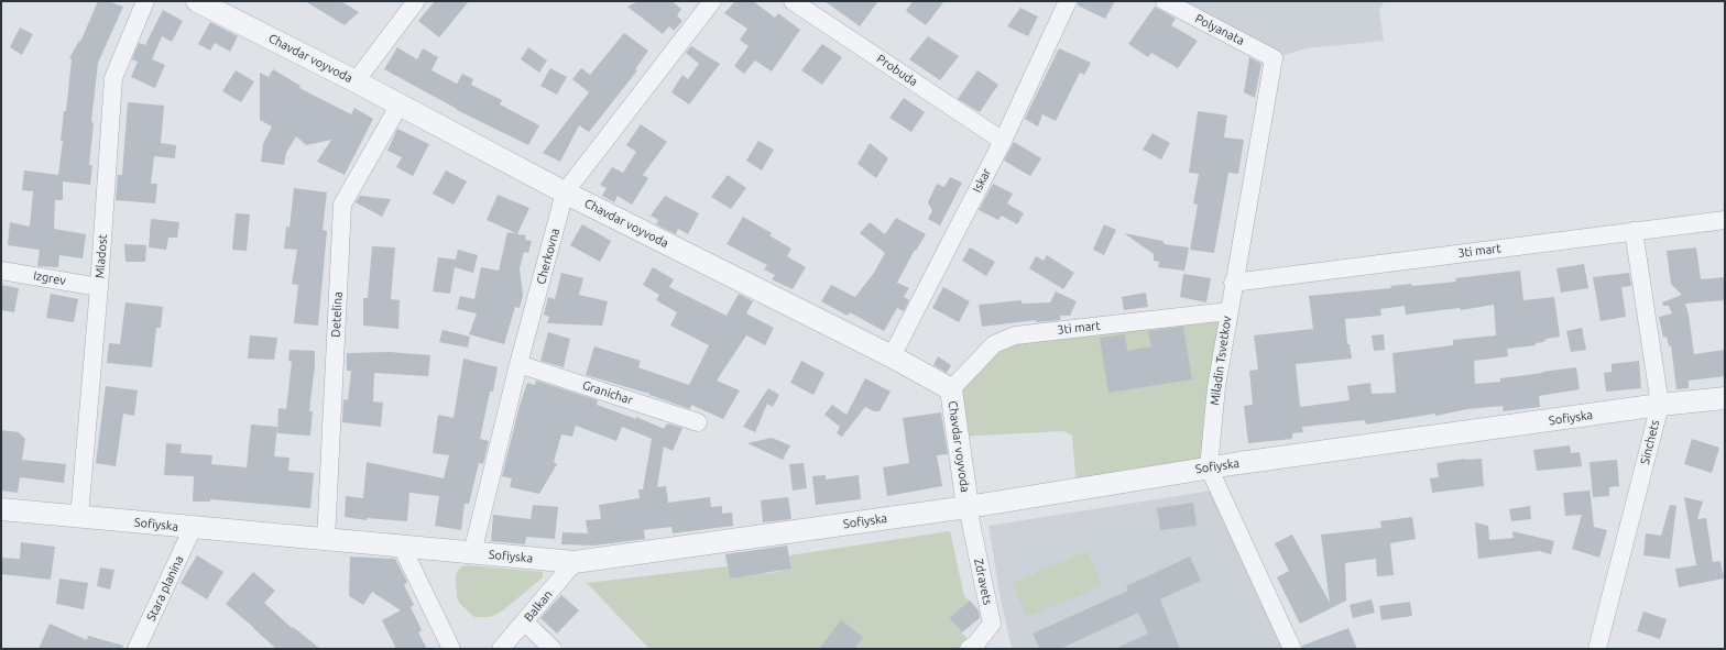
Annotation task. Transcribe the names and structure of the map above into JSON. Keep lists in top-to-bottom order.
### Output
{
  "streets": {
    "street": [
      "Polyanata",
      "Chavdar voyvoda",
      "Probuda",
      "Iskar",
      "3ti mart",
      "Mladost",
      "Cherkovna",
      "Izgrev",
      "Detelina",
      "Miladin Tsvetkov",
      "Granichar",
      "Sofiyska",
      "Sinchets",
      "Zdravets",
      "Stara planina",
      "Balkan"
    ]
  },
  "crossings": [
    ["Polyanata", "Miladin Tsvetkov"],
    ["Chavdar voyvoda", "Iskar"],
    ["Chavdar voyvoda", "3ti mart"],
    ["Chavdar voyvoda", "Cherkovna"],
    ["Chavdar voyvoda", "Detelina"],
    ["Chavdar voyvoda", "Sofiyska"],
    ["Chavdar voyvoda", "Zdravets"],
    ["Probuda", "Iskar"],
    ["3ti mart", "Miladin Tsvetkov"],
    ["3ti mart", "Sinchets"],
    ["Mladost", "Izgrev"],
    ["Mladost", "Sofiyska"],
    ["Cherkovna", "Granichar"],
    ["Cherkovna", "Sofiyska"],
    ["Detelina", "Sofiyska"],
    ["Miladin Tsvetkov", "Sofiyska"],
    ["Sofiyska", "Sinchets"],
    ["Sofiyska", "Zdravets"],
    ["Sofiyska", "Stara planina"],
    ["Sofiyska", "Balkan"]
  ]
}
